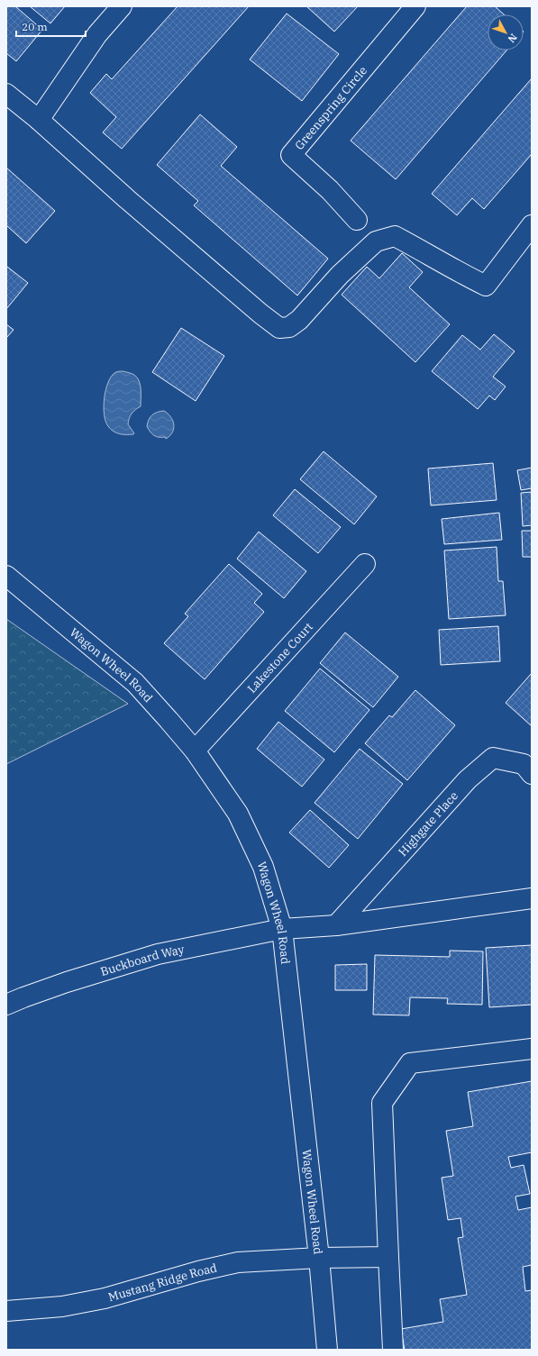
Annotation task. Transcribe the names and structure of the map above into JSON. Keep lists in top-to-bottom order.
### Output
{
  "streets": {
    "street": [
      "Greenspring Circle",
      "Lakestone Court",
      "Wagon Wheel Road",
      "Highgate Place",
      "Buckboard Way",
      "Mustang Ridge Road"
    ]
  },
  "crossings": [
    ["Lakestone Court", "Wagon Wheel Road"],
    ["Wagon Wheel Road", "Buckboard Way"],
    ["Wagon Wheel Road", "Mustang Ridge Road"]
  ],
  "scale_bar": "20 m",
  "north": "bottom right"
}
